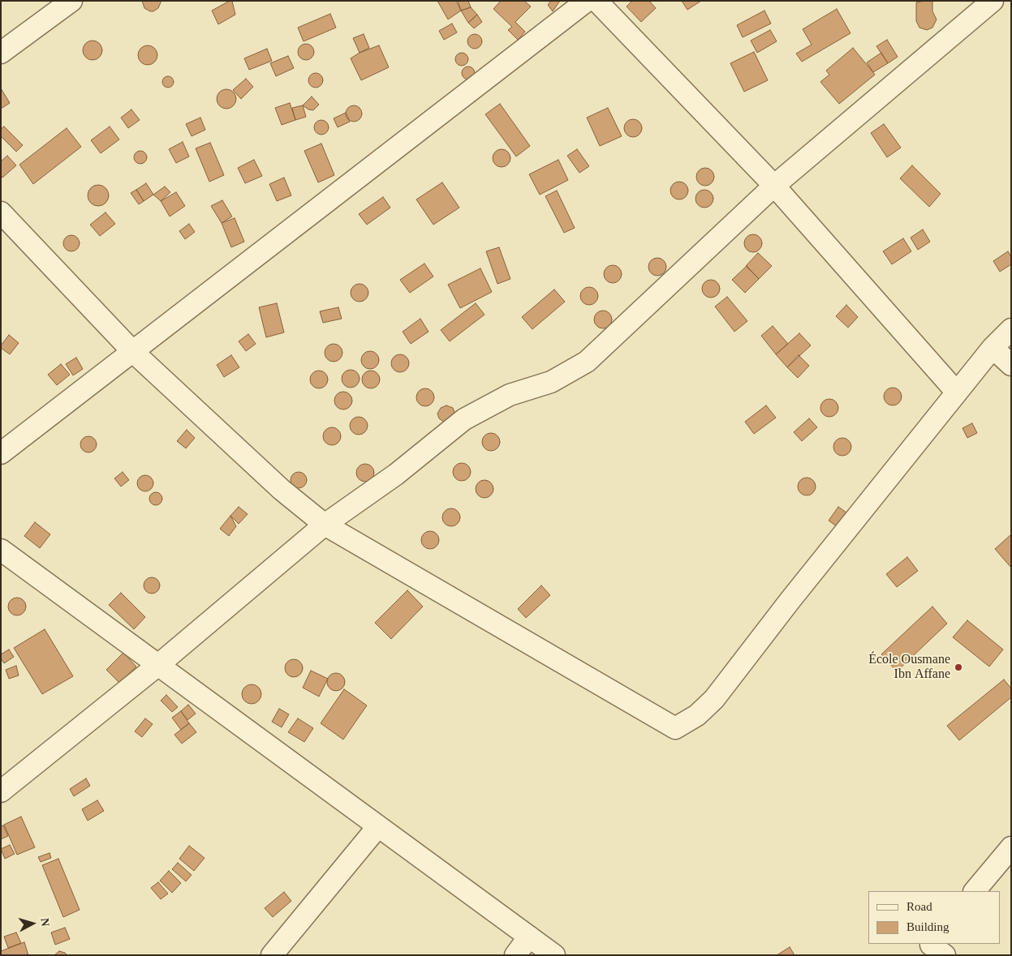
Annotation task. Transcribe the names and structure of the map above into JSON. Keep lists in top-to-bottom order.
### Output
{
  "places": ["École Ousmane Ibn Affane"],
  "legend": ["Road", "Building"],
  "north": "right"
}
